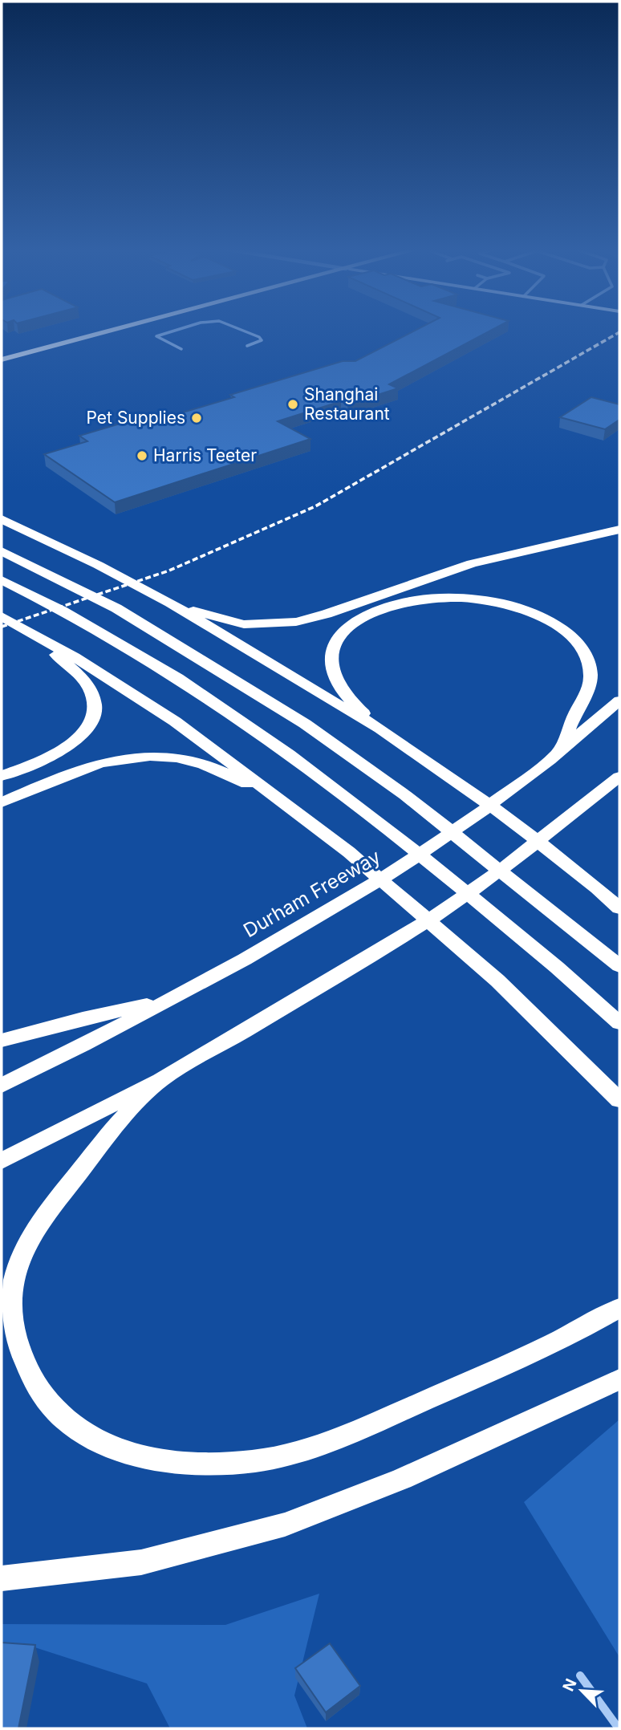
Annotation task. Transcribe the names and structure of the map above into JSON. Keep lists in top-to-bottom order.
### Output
{
  "streets": {
    "highway": ["Durham Freeway"]
  },
  "places": ["Shanghai Restaurant", "Pet Supplies", "Harris Teeter"],
  "north": "top left"
}
